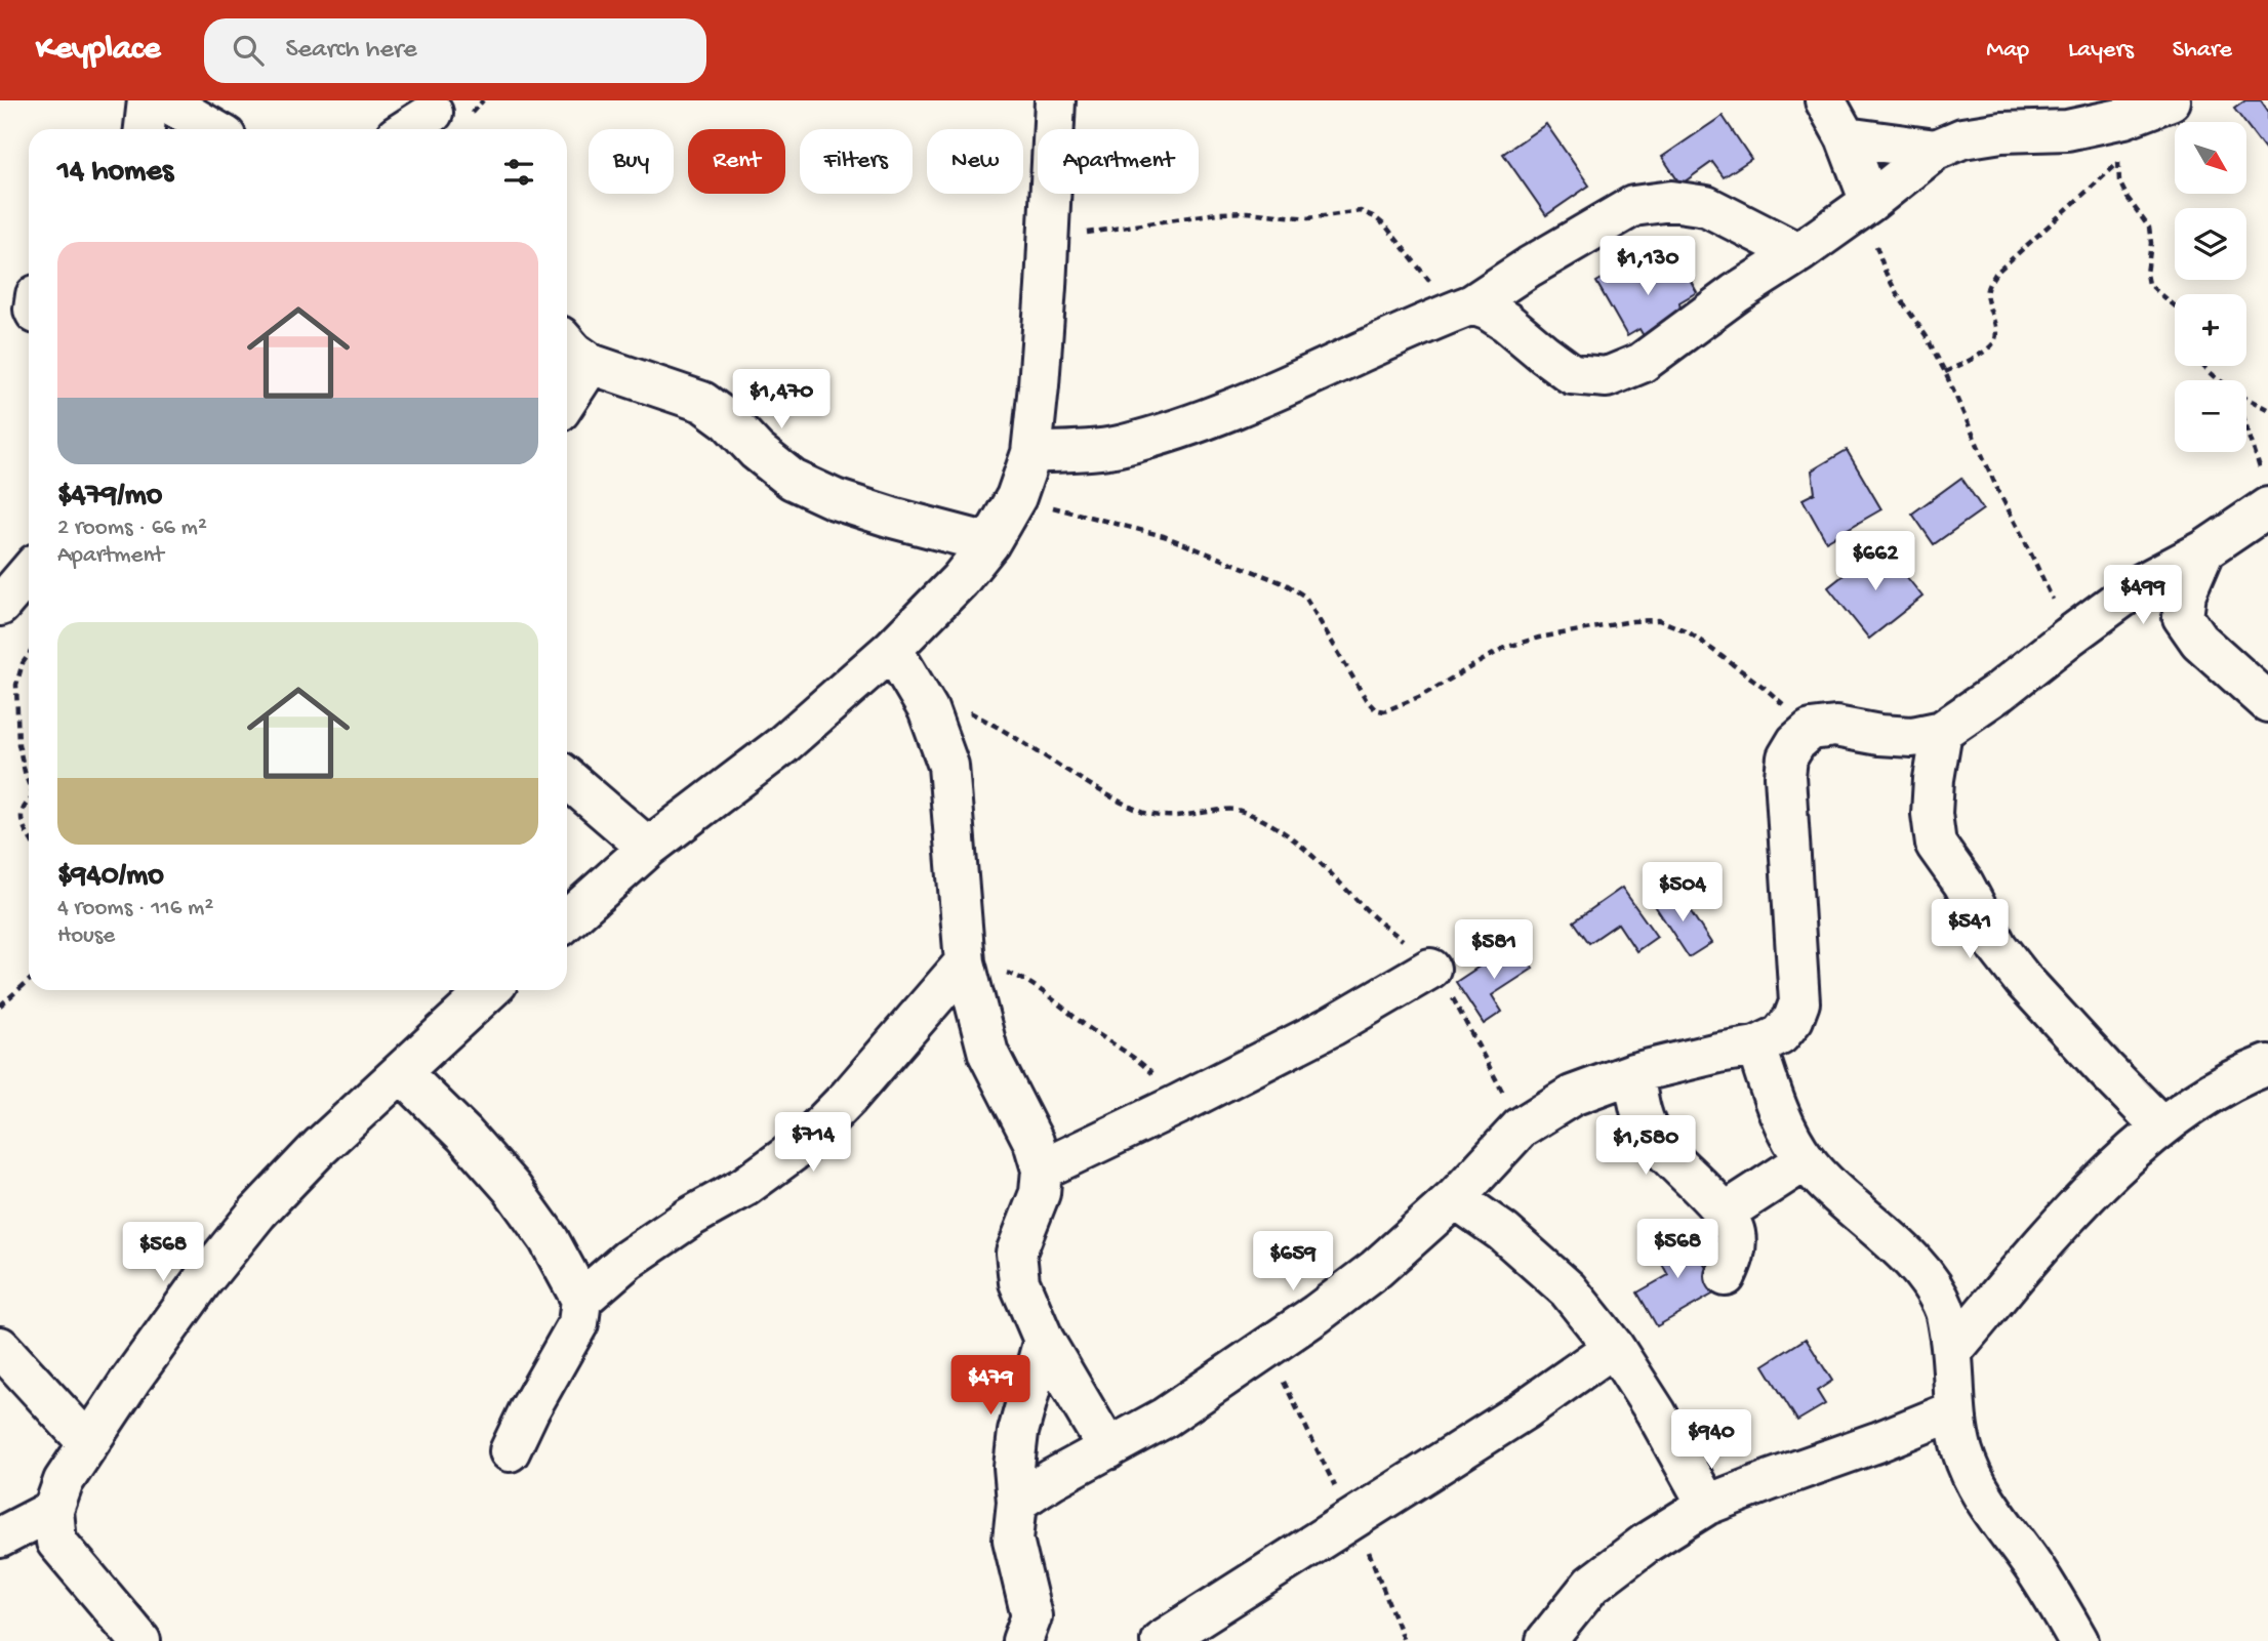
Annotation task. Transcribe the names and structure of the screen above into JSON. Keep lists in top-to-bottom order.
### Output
{
  "north": "bottom right",
  "page": {
    "header": "Keyplace",
    "search": "Search here",
    "nav": ["Map", "Layers", "Share"],
    "map_buttons": ["+", "−"],
    "chip": [
      "Buy",
      "Rent",
      "Filters",
      "New",
      "Apartment"
    ],
    "heading": "14 homes",
    "list": [
      {
        "name": "$479/mo",
        "note": "2 rooms · 66 m² · Apartment"
      },
      {
        "name": "$940/mo",
        "note": "4 rooms · 116 m² · House"
      }
    ],
    "price": [
      "$1,130",
      "$1,470",
      "$662",
      "$499",
      "$504",
      "$541",
      "$581",
      "$714",
      "$1,580",
      "$568",
      "$568",
      "$659",
      "$479",
      "$940"
    ]
  }
}
